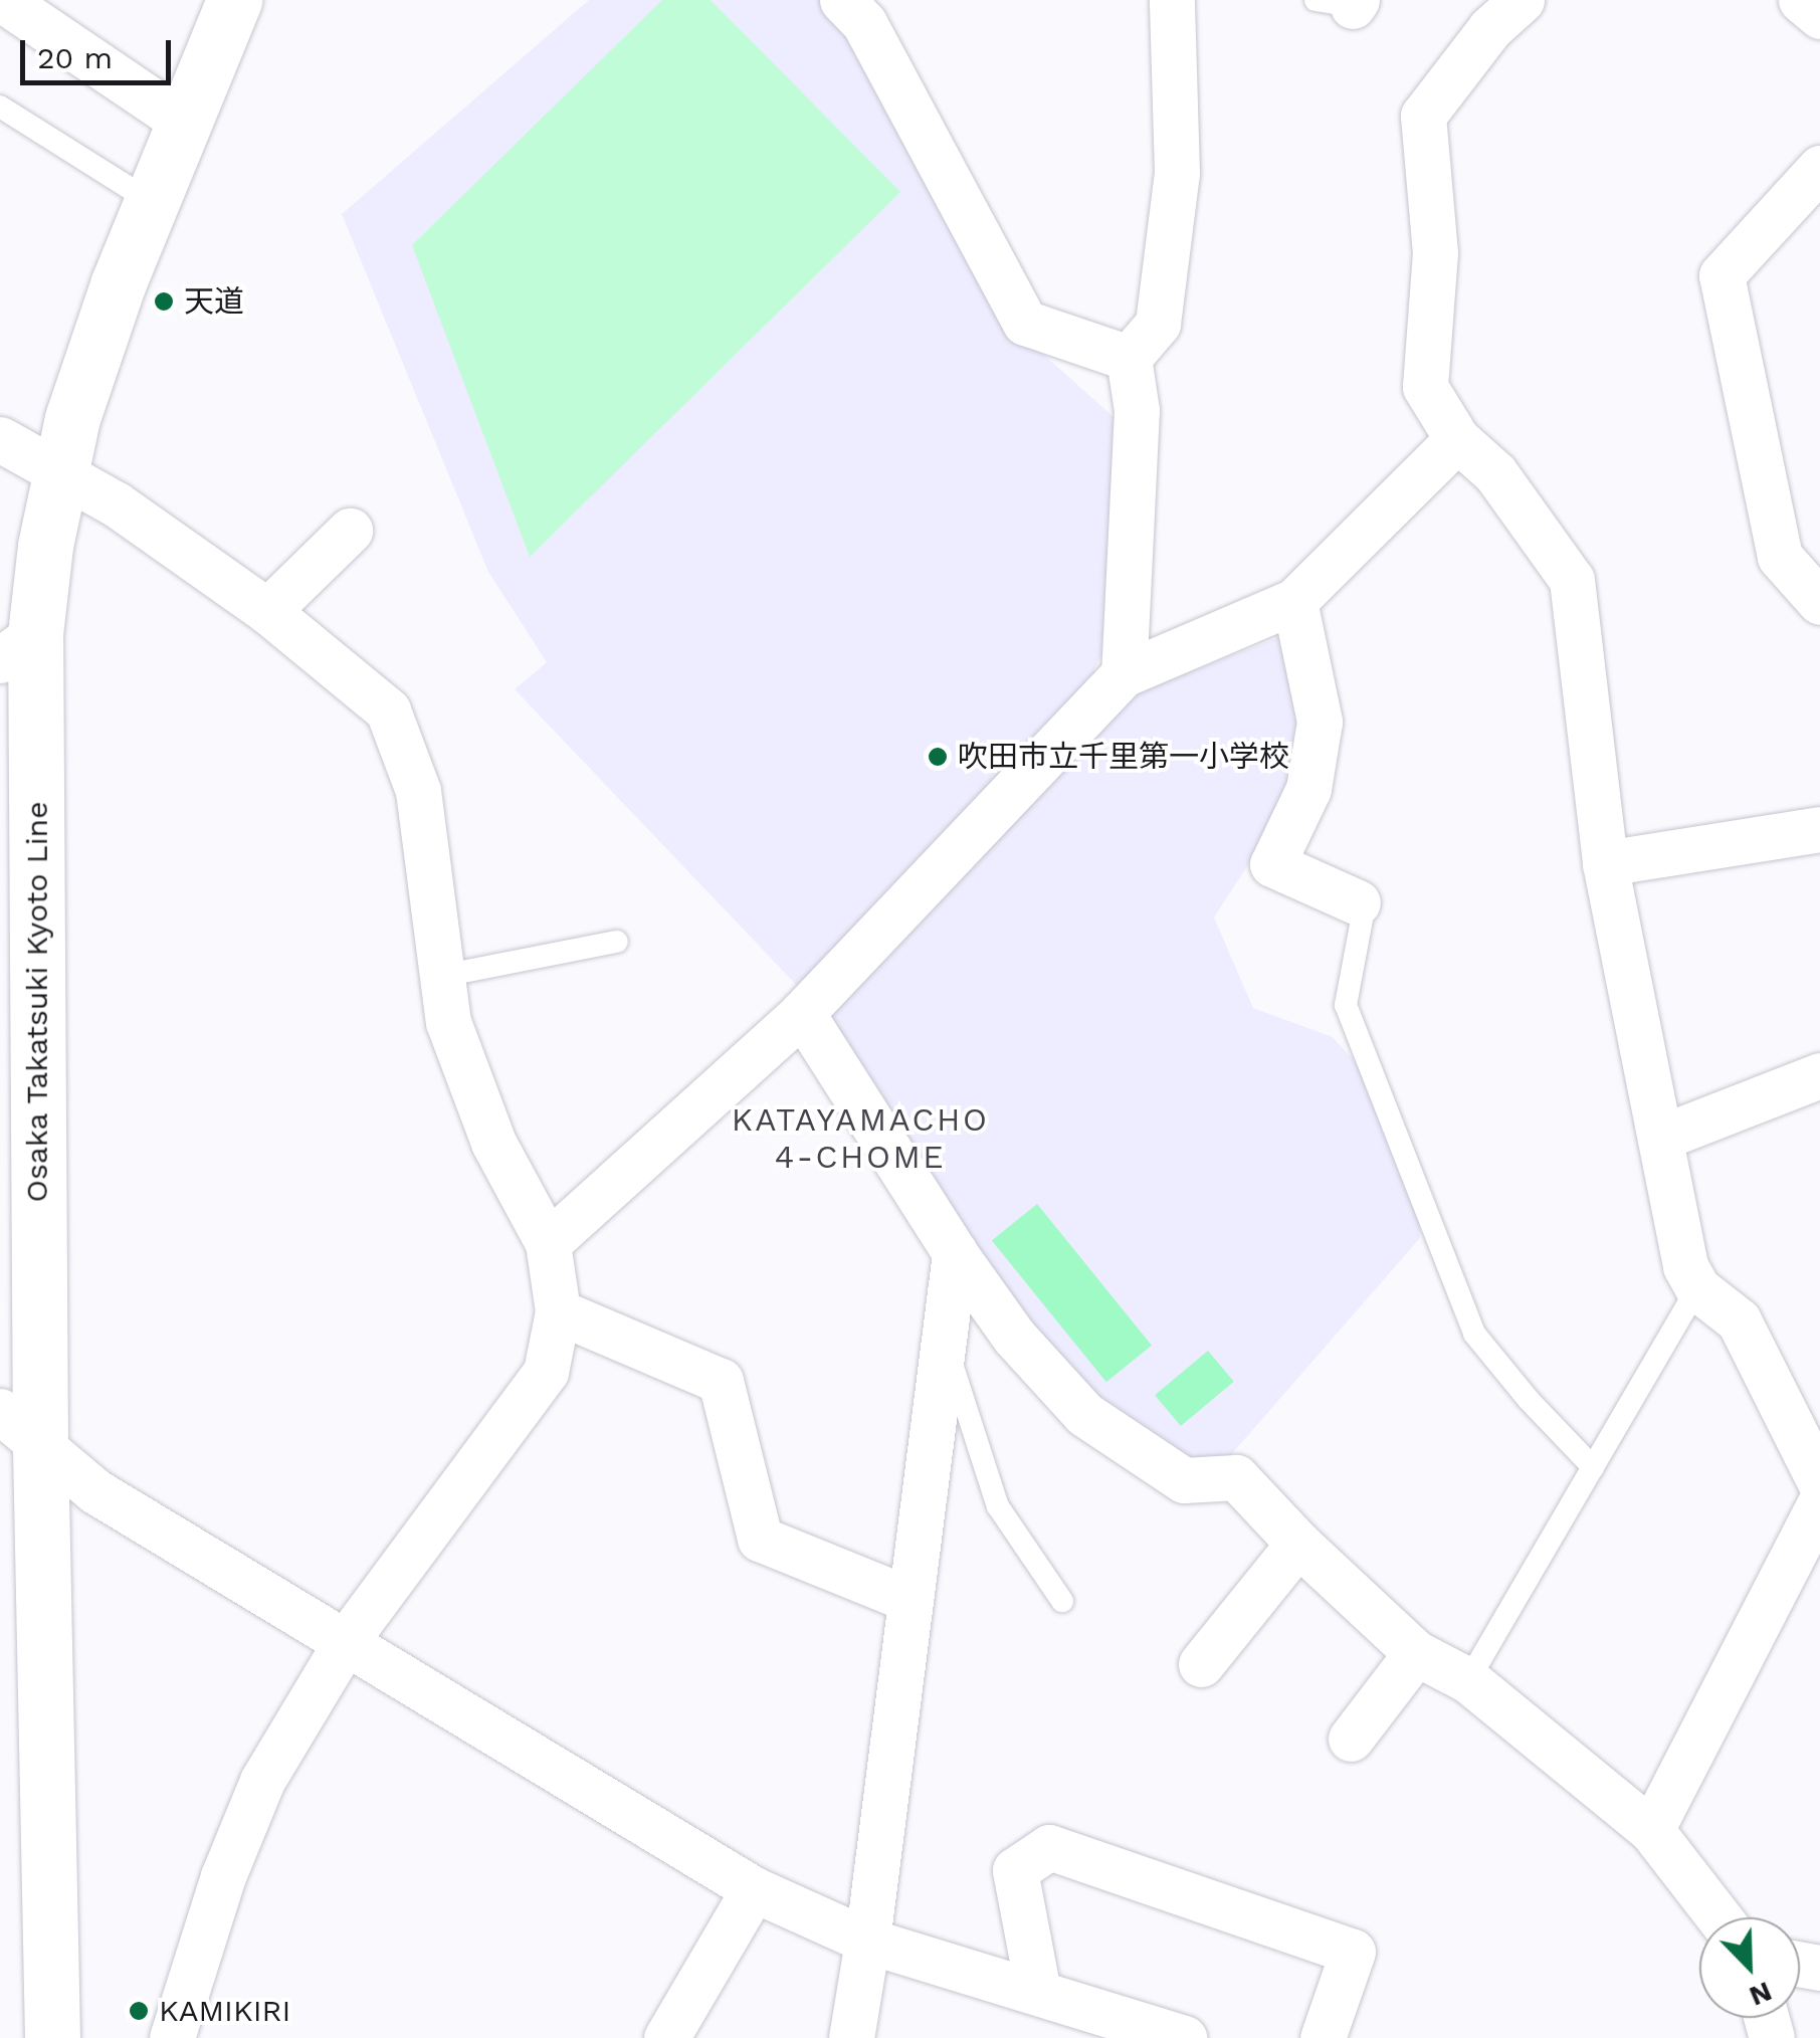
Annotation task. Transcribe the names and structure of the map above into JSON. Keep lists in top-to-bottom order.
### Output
{
  "streets": {
    "main road": ["Osaka Takatsuki Kyoto Line"]
  },
  "districts": ["KATAYAMACHO 4-CHOME"],
  "places": ["天道", "吹田市立千里第一小学校", "KAMIKIRI"],
  "scale_bar": "20 m",
  "north": "bottom right"
}
